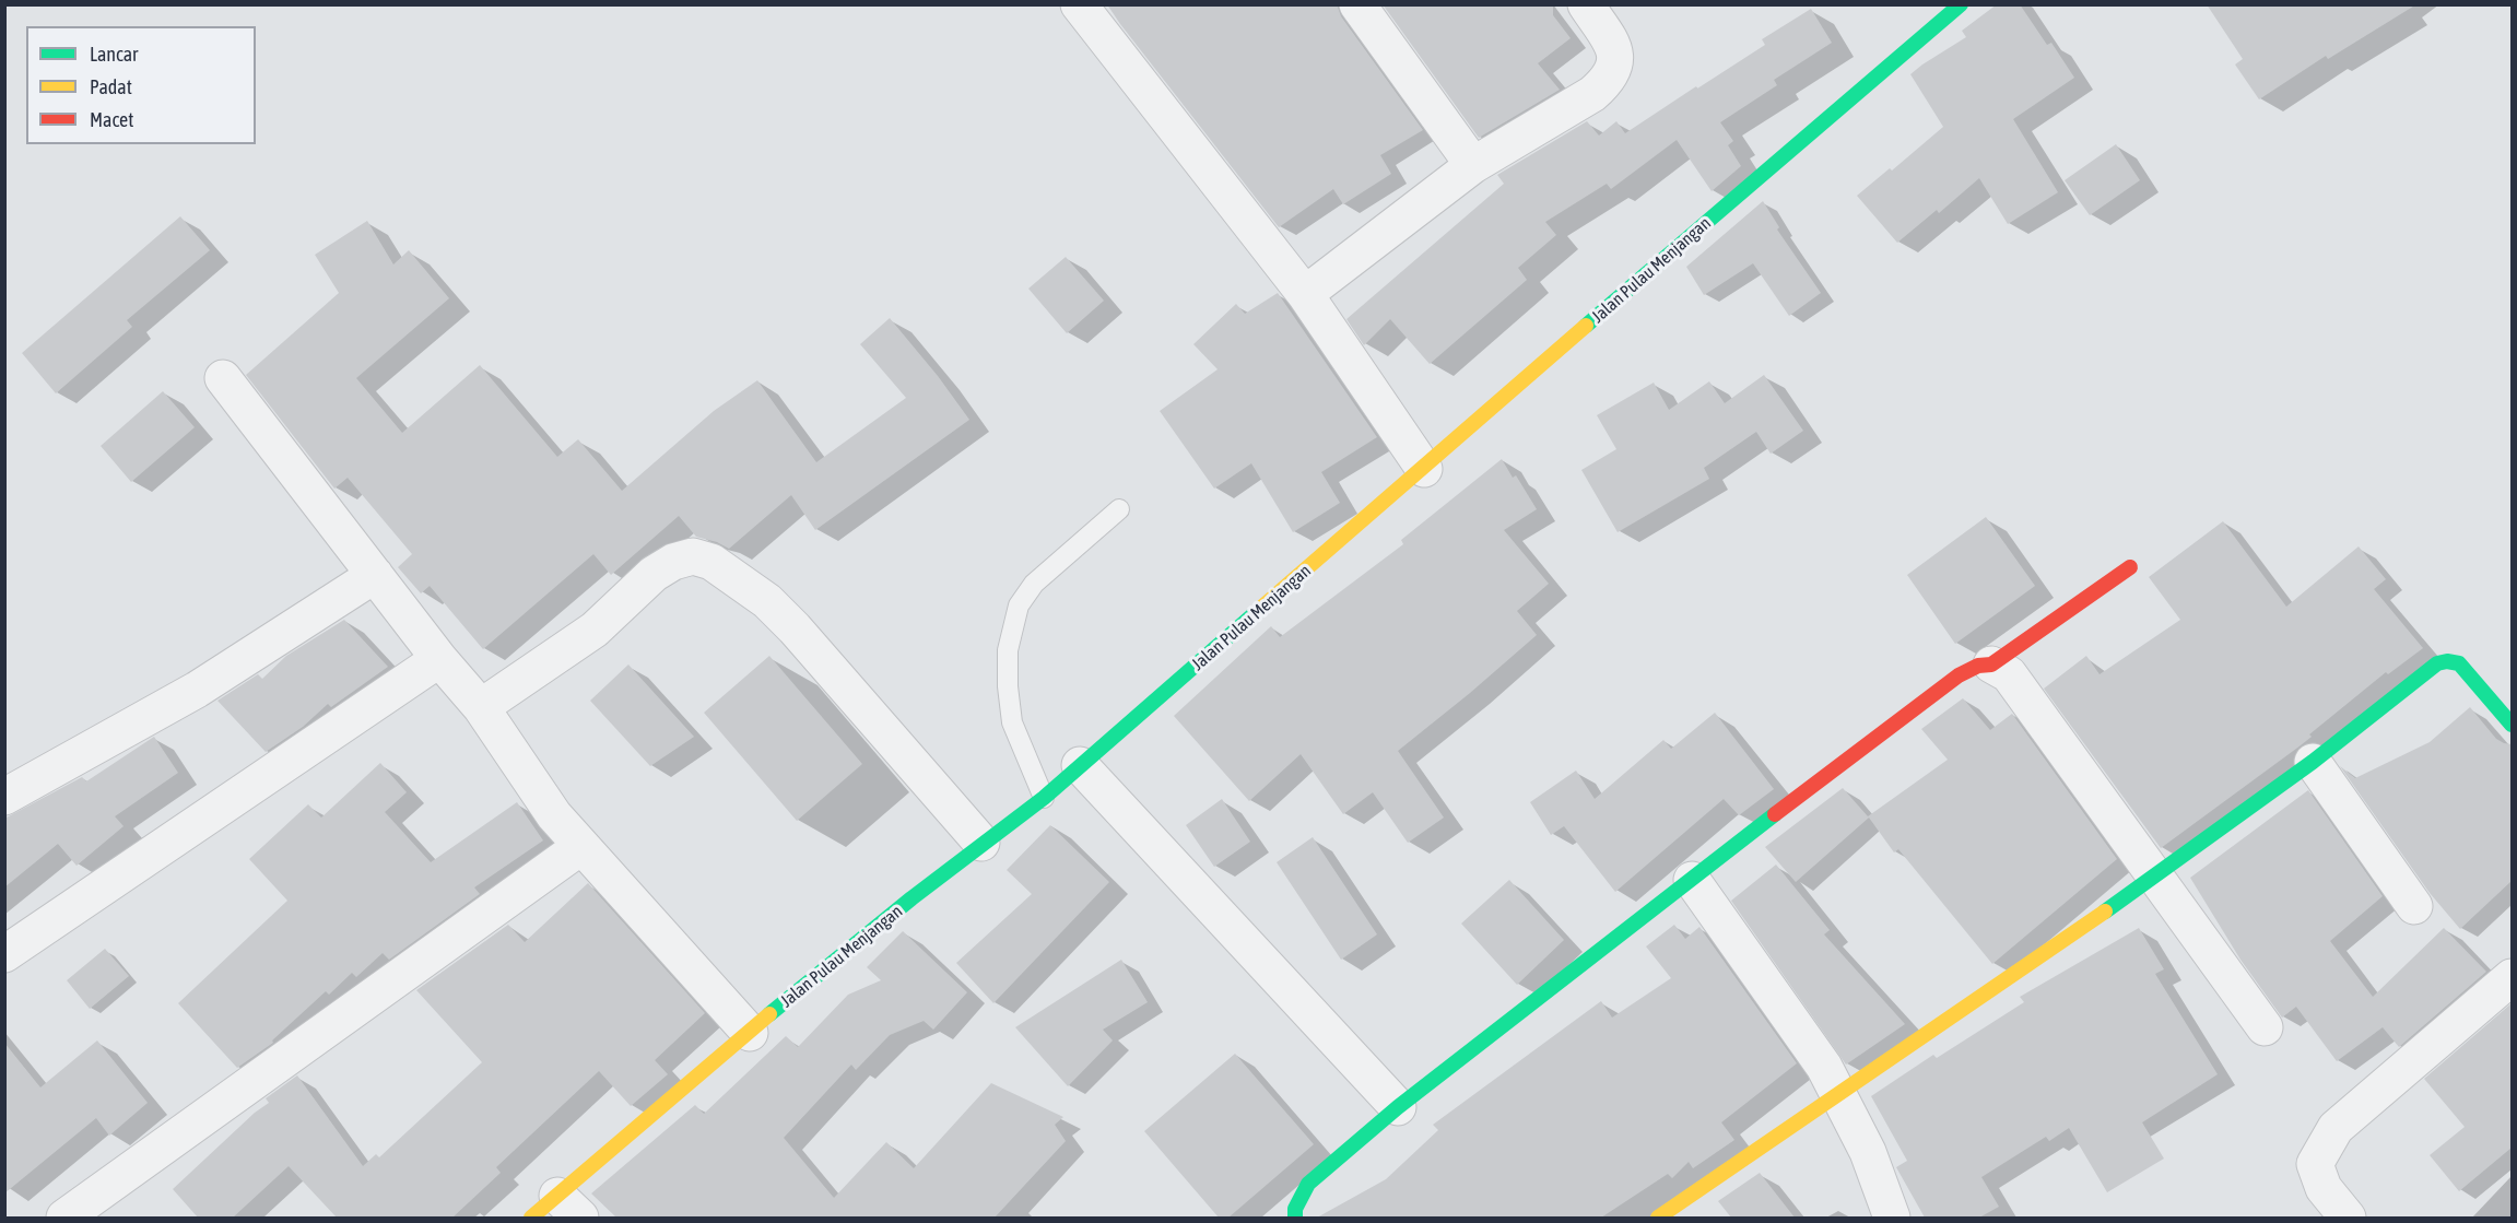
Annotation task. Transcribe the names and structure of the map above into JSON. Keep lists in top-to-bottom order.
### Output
{
  "streets": {
    "street": ["Jalan Pulau Menjangan"]
  },
  "legend": ["Lancar", "Padat", "Macet"]
}
